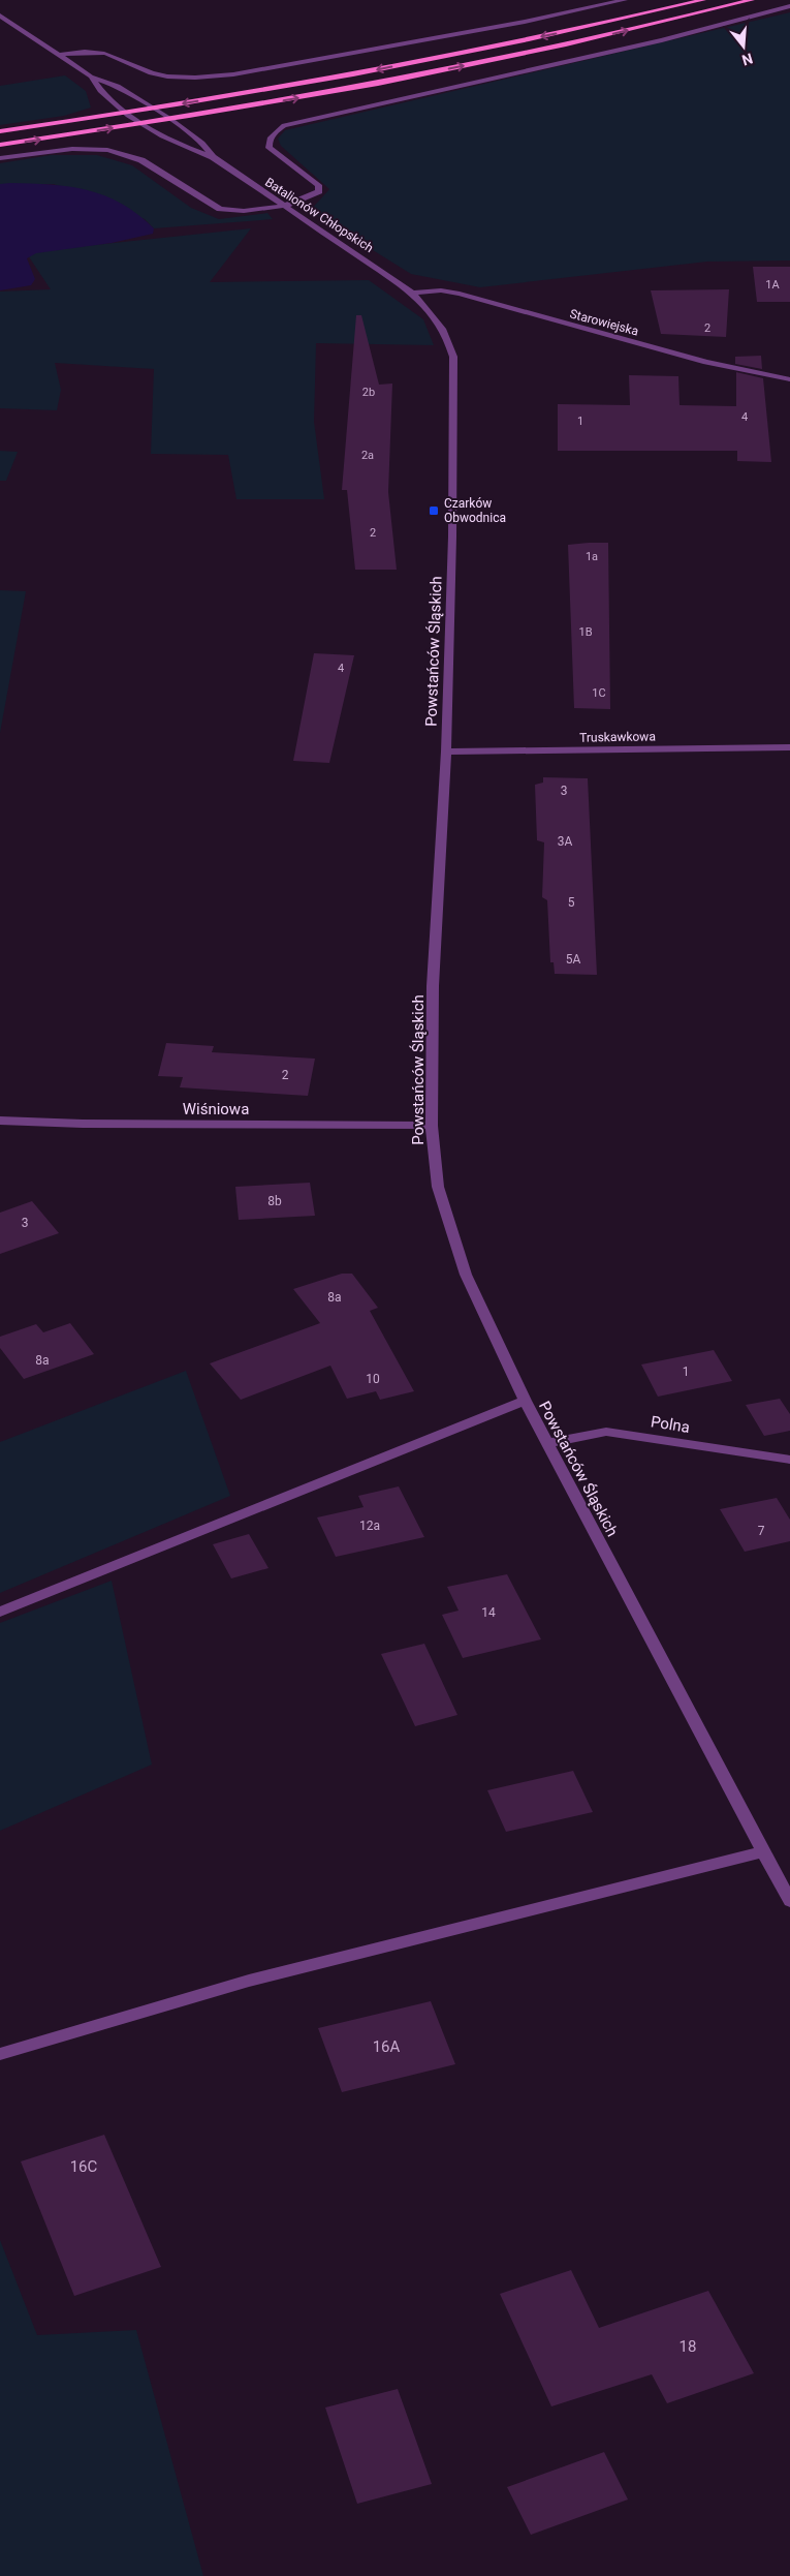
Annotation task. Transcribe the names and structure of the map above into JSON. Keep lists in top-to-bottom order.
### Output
{
  "streets": {
    "street": [
      "Batalionów Chłopskich",
      "Starowiejska",
      "Powstańców Śląskich",
      "Truskawkowa",
      "Wiśniowa",
      "Polna"
    ]
  },
  "crossings": [
    ["Batalionów Chłopskich", "Starowiejska"],
    ["Batalionów Chłopskich", "Powstańców Śląskich"],
    ["Starowiejska", "Powstańców Śląskich"],
    ["Powstańców Śląskich", "Truskawkowa"],
    ["Powstańców Śląskich", "Wiśniowa"],
    ["Powstańców Śląskich", "Polna"]
  ],
  "places": {
    "transit": ["Czarków Obwodnica"]
  },
  "house_numbers": [
    "1A",
    "2",
    "2b",
    "4",
    "1",
    "2a",
    "2",
    "1a",
    "1B",
    "4",
    "1C",
    "3",
    "3A",
    "5",
    "5A",
    "2",
    "8b",
    "3",
    "8a",
    "8a",
    "1",
    "10",
    "12a",
    "7",
    "14",
    "16A",
    "16C",
    "18"
  ],
  "north": "bottom"
}
